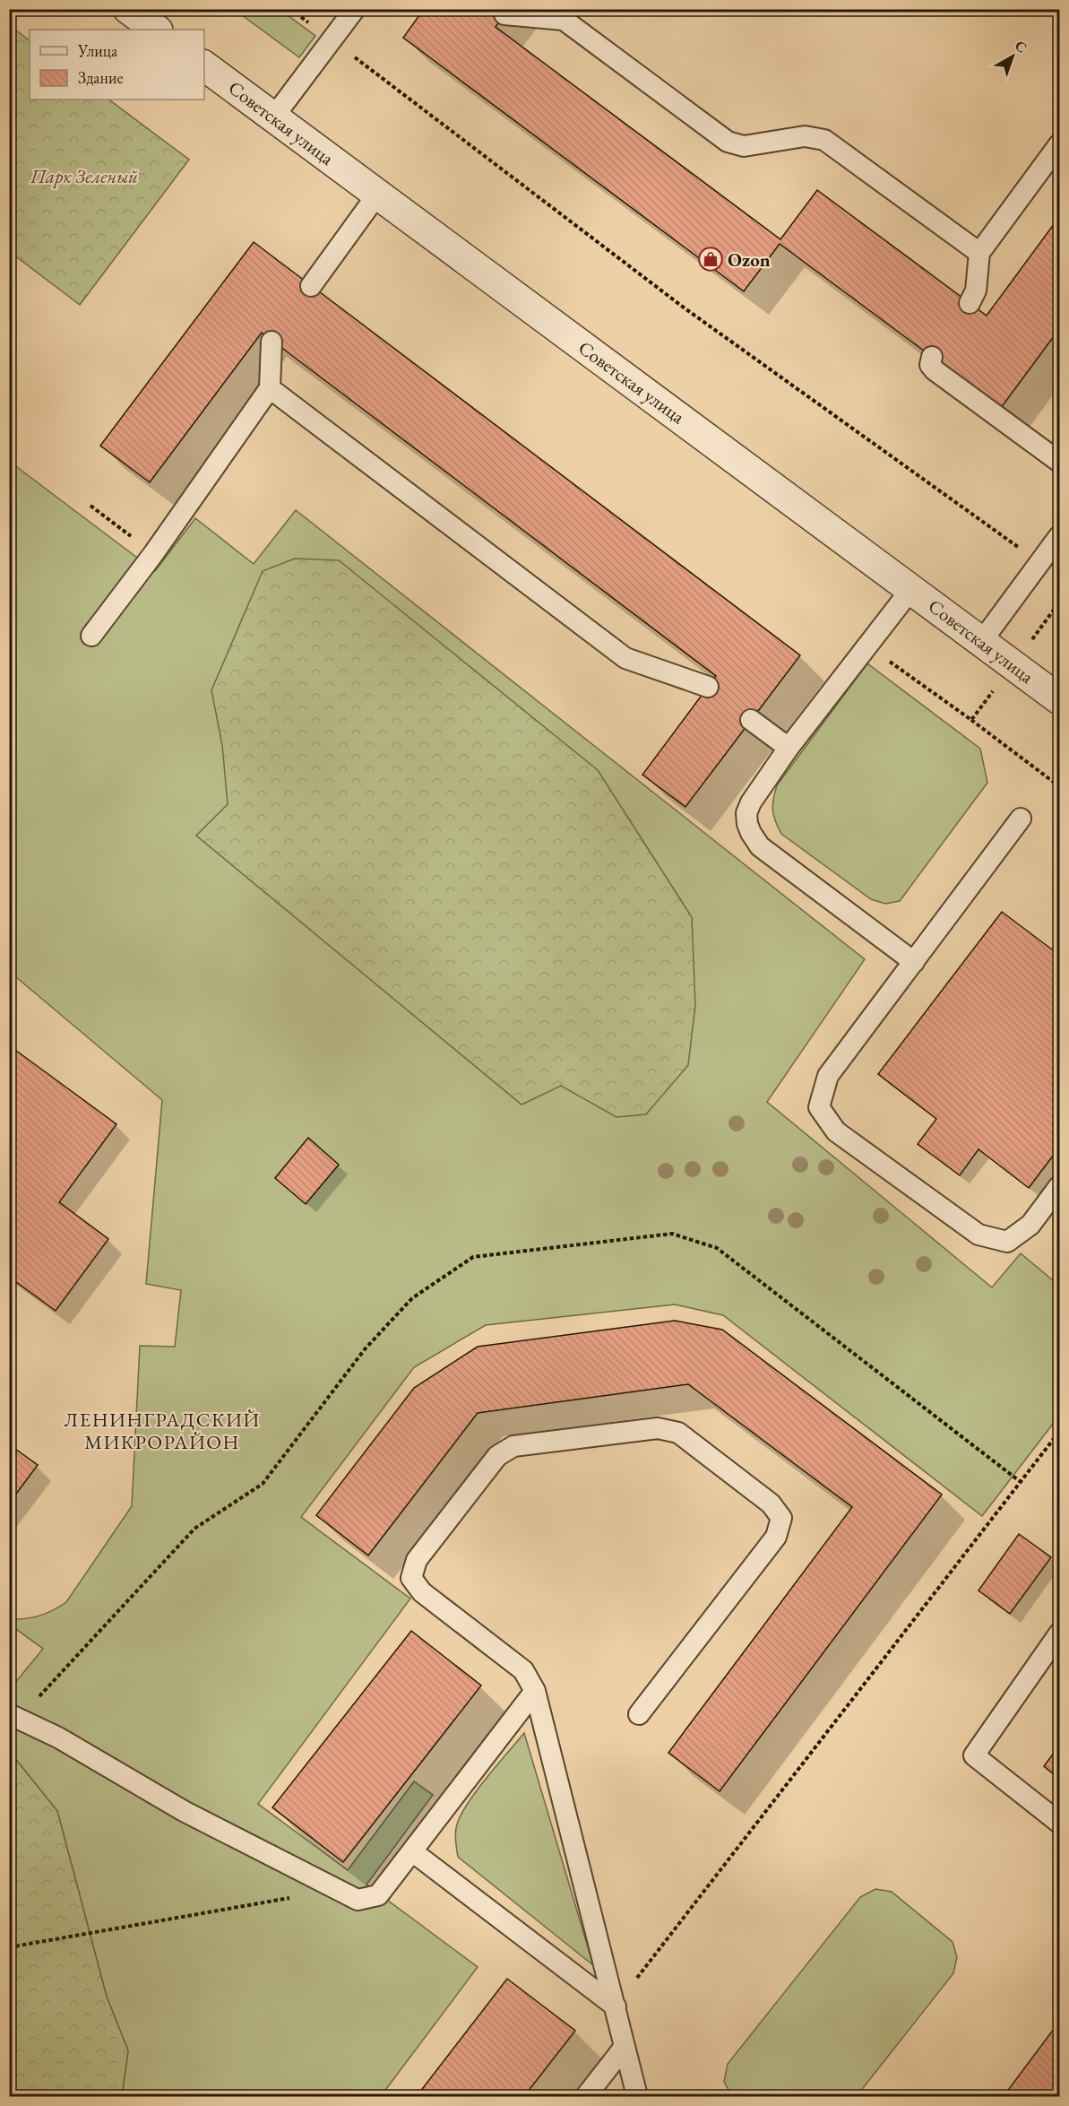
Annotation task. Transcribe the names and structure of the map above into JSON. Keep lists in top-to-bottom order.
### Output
{
  "streets": {
    "street": ["Советская улица"]
  },
  "districts": ["ЛЕНИНГРАДСКИЙ МИКРОРАЙОН"],
  "parks": ["Парк Зеленый"],
  "places": {
    "shop": ["Ozon"]
  },
  "legend": ["Улица", "Здание"],
  "north": "top right"
}
